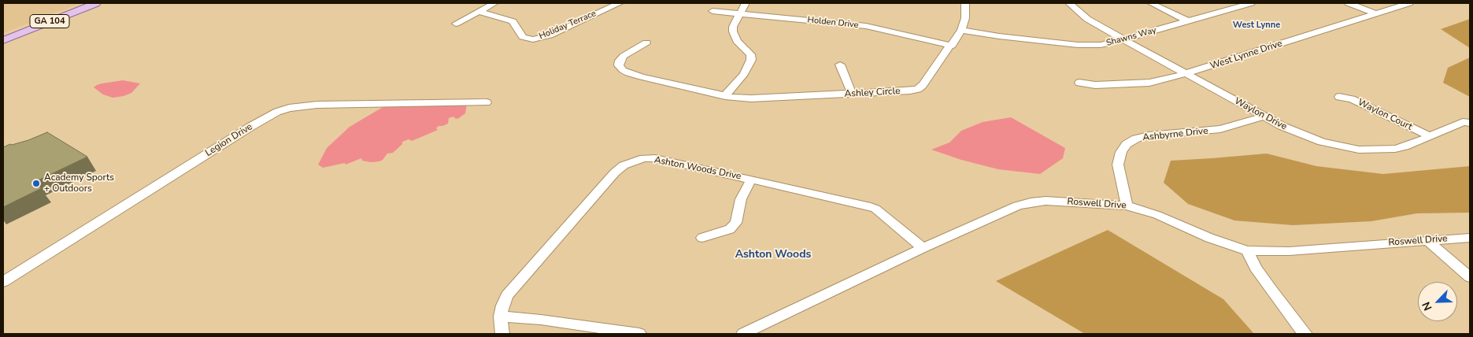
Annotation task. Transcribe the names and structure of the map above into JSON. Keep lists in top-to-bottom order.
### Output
{
  "streets": {
    "main road": ["GA 104"],
    "street": [
      "Holden Drive",
      "Holiday Terrace",
      "Shawns Way",
      "West Lynne Drive",
      "Ashley Circle",
      "Waylon Drive",
      "Waylon Court",
      "Ashbyrne Drive",
      "Legion Drive",
      "Ashton Woods Drive",
      "Roswell Drive"
    ]
  },
  "crossings": [
    ["Holden Drive", "Ashley Circle"],
    ["Shawns Way", "Ashley Circle"],
    ["Shawns Way", "Waylon Drive"],
    ["West Lynne Drive", "Waylon Drive"],
    ["Waylon Drive", "Waylon Court"],
    ["Waylon Drive", "Ashbyrne Drive"],
    ["Ashbyrne Drive", "Roswell Drive"],
    ["Ashton Woods Drive", "Roswell Drive"]
  ],
  "districts": ["West Lynne", "Ashton Woods"],
  "places": ["Academy Sports + Outdoors"],
  "north": "bottom left"
}
